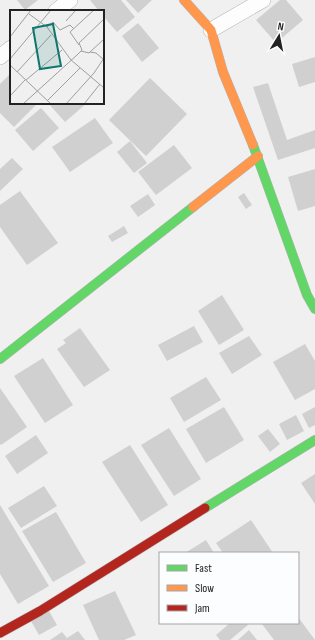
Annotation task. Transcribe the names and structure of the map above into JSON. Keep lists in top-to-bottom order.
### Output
{
  "legend": ["Fast", "Slow", "Jam"],
  "north": "top"
}
